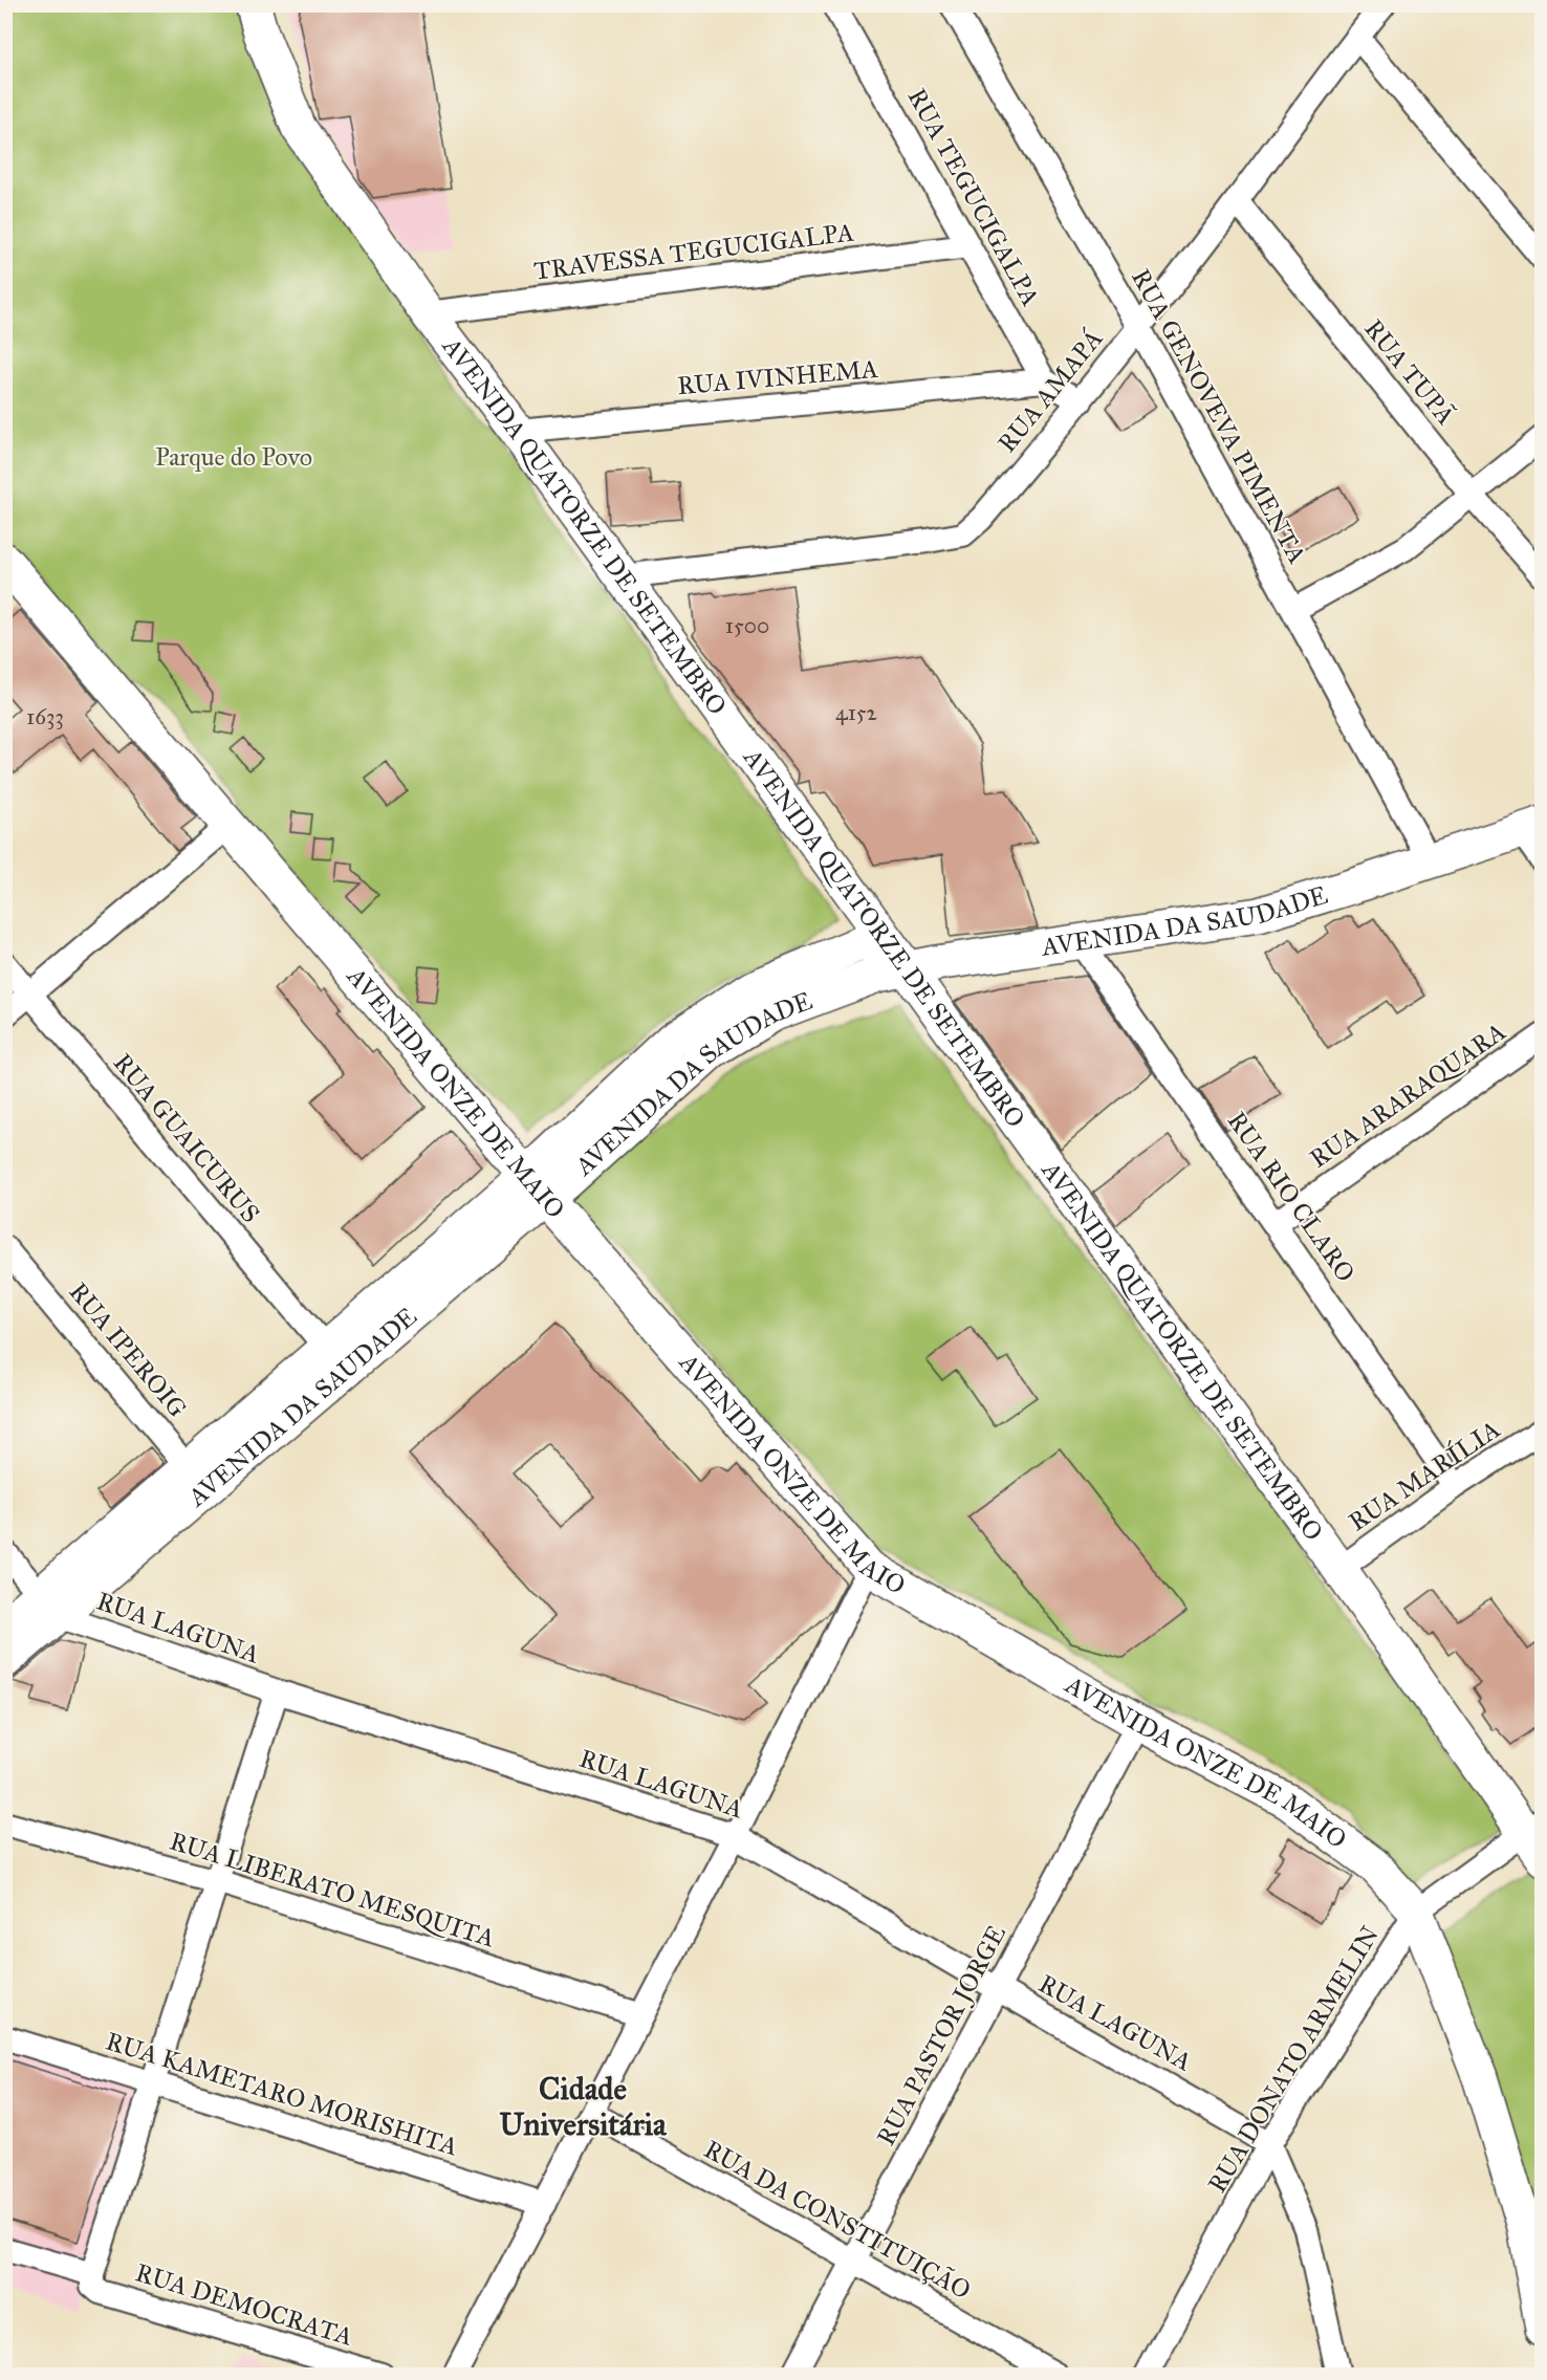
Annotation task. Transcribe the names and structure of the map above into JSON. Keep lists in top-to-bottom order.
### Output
{
  "streets": {
    "street": [
      "RUA TEGUCIGALPA",
      "TRAVESSA TEGUCIGALPA",
      "RUA TUPÃ",
      "RUA IVINHEMA",
      "RUA AMAPÁ",
      "RUA GENOVEVA PIMENTA",
      "AVENIDA QUATORZE DE SETEMBRO",
      "AVENIDA DA SAUDADE",
      "AVENIDA ONZE DE MAIO",
      "RUA ARARAQUARA",
      "RUA GUAICURUS",
      "RUA RIO CLARO",
      "RUA IPEROIG",
      "RUA MARÍLIA",
      "RUA LAGUNA",
      "RUA LIBERATO MESQUITA",
      "RUA PASTOR JORGE",
      "RUA DONATO ARMELIN",
      "RUA KAMETARO MORISHITA",
      "RUA DA CONSTITUIÇÃO",
      "RUA DEMOCRATA"
    ]
  },
  "crossings": [
    ["RUA TEGUCIGALPA", "TRAVESSA TEGUCIGALPA"],
    ["RUA TEGUCIGALPA", "RUA IVINHEMA"],
    ["TRAVESSA TEGUCIGALPA", "AVENIDA QUATORZE DE SETEMBRO"],
    ["RUA TUPÃ", "RUA AMAPÁ"],
    ["RUA IVINHEMA", "AVENIDA QUATORZE DE SETEMBRO"],
    ["RUA AMAPÁ", "RUA GENOVEVA PIMENTA"],
    ["RUA AMAPÁ", "AVENIDA QUATORZE DE SETEMBRO"],
    ["RUA GENOVEVA PIMENTA", "AVENIDA DA SAUDADE"],
    ["AVENIDA QUATORZE DE SETEMBRO", "AVENIDA DA SAUDADE"],
    ["AVENIDA QUATORZE DE SETEMBRO", "RUA MARÍLIA"],
    ["AVENIDA QUATORZE DE SETEMBRO", "RUA DONATO ARMELIN"],
    ["AVENIDA DA SAUDADE", "AVENIDA ONZE DE MAIO"],
    ["AVENIDA DA SAUDADE", "RUA GUAICURUS"],
    ["AVENIDA DA SAUDADE", "RUA RIO CLARO"],
    ["AVENIDA DA SAUDADE", "RUA IPEROIG"],
    ["AVENIDA DA SAUDADE", "RUA LAGUNA"],
    ["AVENIDA ONZE DE MAIO", "RUA PASTOR JORGE"],
    ["AVENIDA ONZE DE MAIO", "RUA DONATO ARMELIN"],
    ["RUA ARARAQUARA", "RUA RIO CLARO"],
    ["RUA RIO CLARO", "RUA MARÍLIA"],
    ["RUA LAGUNA", "RUA PASTOR JORGE"],
    ["RUA LAGUNA", "RUA DONATO ARMELIN"],
    ["RUA PASTOR JORGE", "RUA DA CONSTITUIÇÃO"]
  ],
  "districts": ["Cidade Universitária"],
  "parks": ["Parque do Povo"],
  "house_numbers": ["1500", "4152", "1633"]
}
